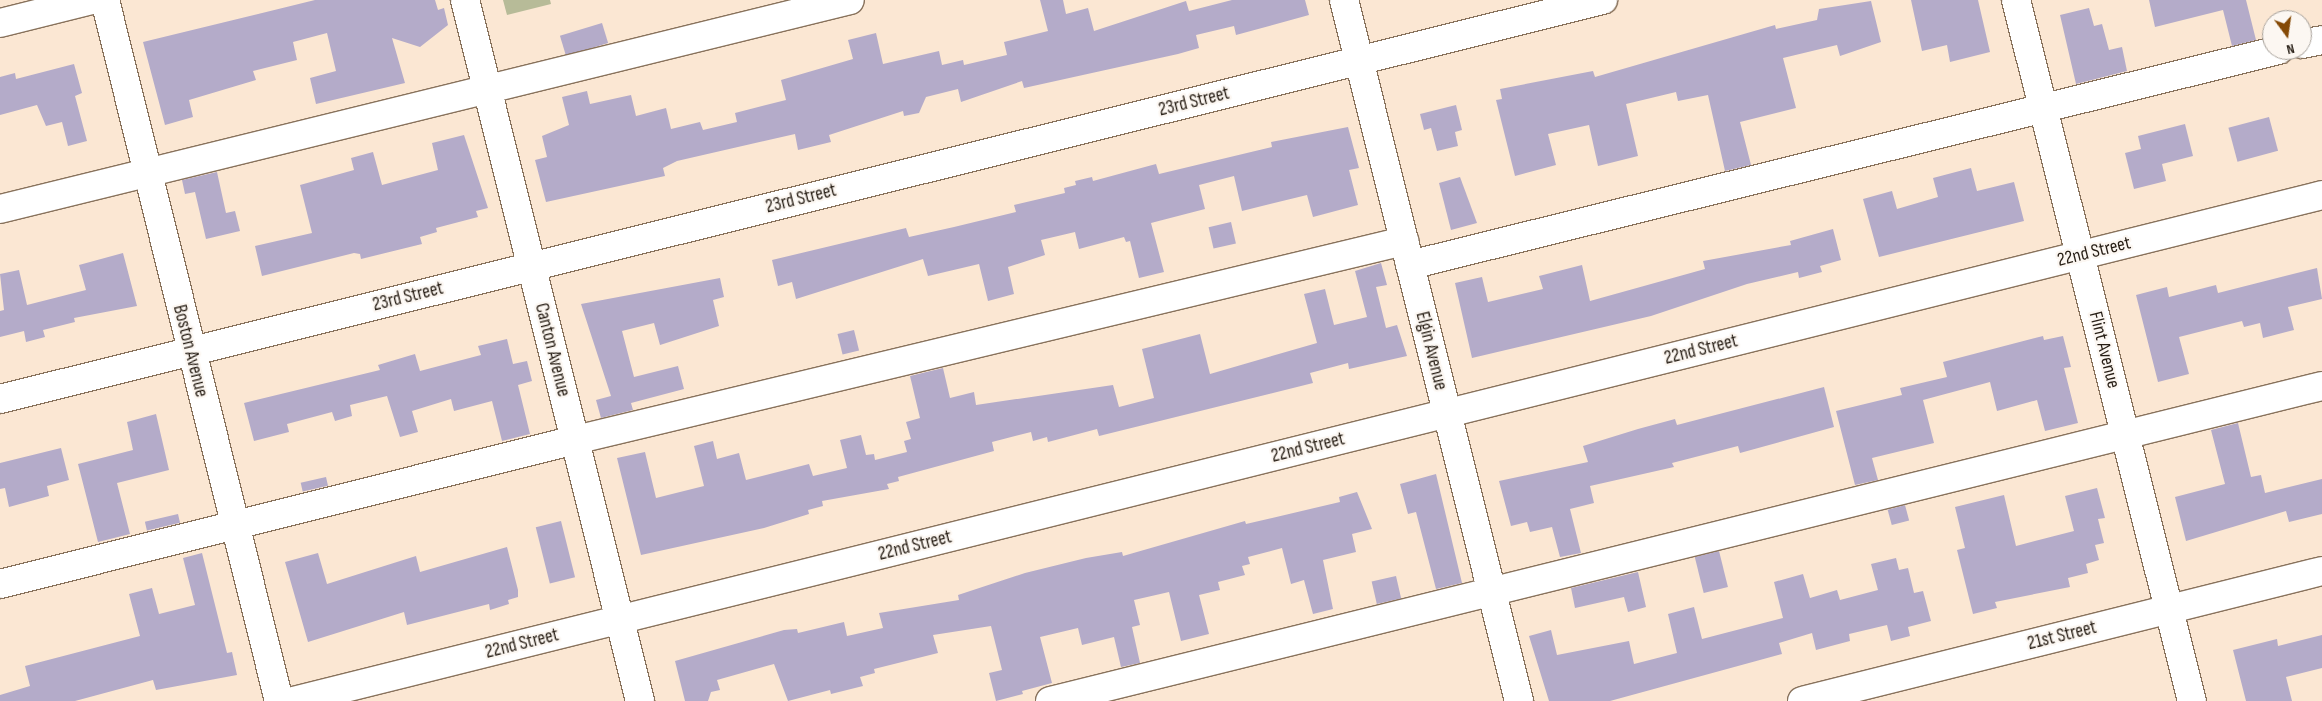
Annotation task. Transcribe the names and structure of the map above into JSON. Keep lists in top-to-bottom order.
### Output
{
  "streets": {
    "street": [
      "23rd Street",
      "22nd Street",
      "Canton Avenue",
      "Flint Avenue",
      "Boston Avenue",
      "Elgin Avenue",
      "21st Street"
    ]
  },
  "crossings": [
    ["23rd Street", "Canton Avenue"],
    ["23rd Street", "Boston Avenue"],
    ["23rd Street", "Elgin Avenue"],
    ["22nd Street", "Canton Avenue"],
    ["22nd Street", "Flint Avenue"],
    ["22nd Street", "Elgin Avenue"],
    ["Flint Avenue", "21st Street"]
  ],
  "north": "bottom"
}
